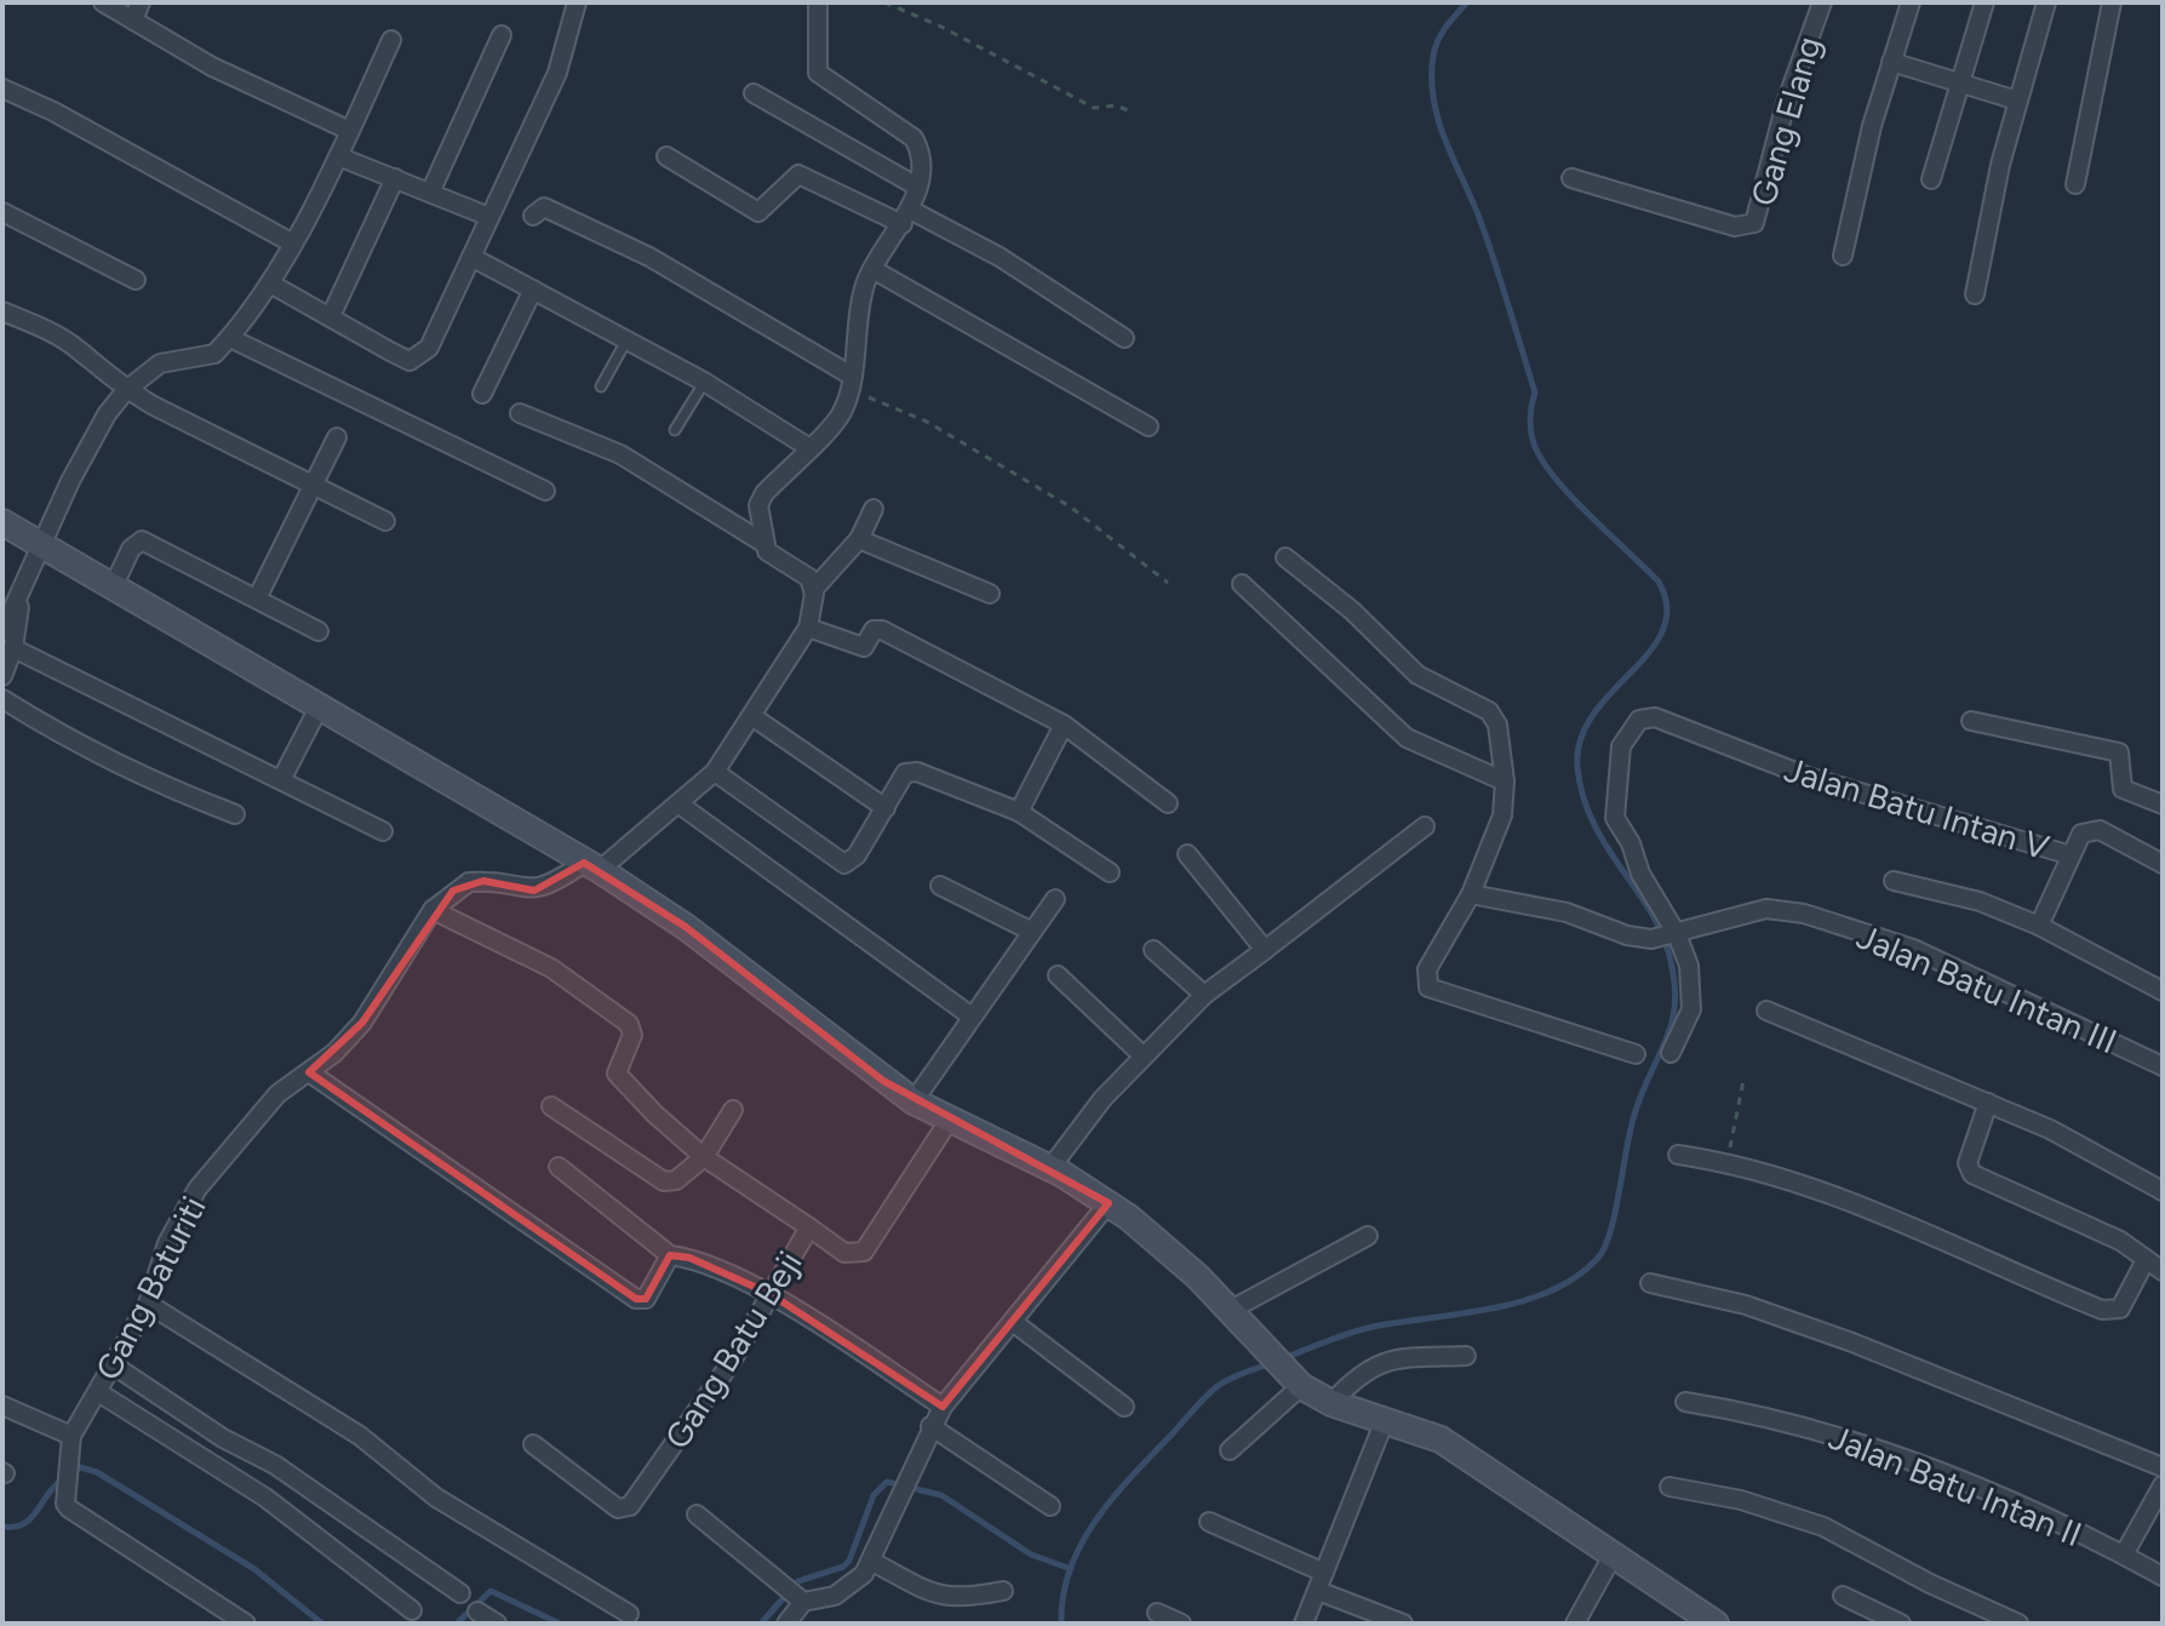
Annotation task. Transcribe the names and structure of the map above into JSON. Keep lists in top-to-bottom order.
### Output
{
  "streets": {
    "street": [
      "Gang Elang",
      "Jalan Batu Intan V",
      "Jalan Batu Intan III",
      "Gang Baturiti",
      "Gang Batu Beji",
      "Jalan Batu Intan II"
    ]
  },
  "crossings": [
    ["Jalan Batu Intan V", "Jalan Batu Intan III"]
  ]
}
